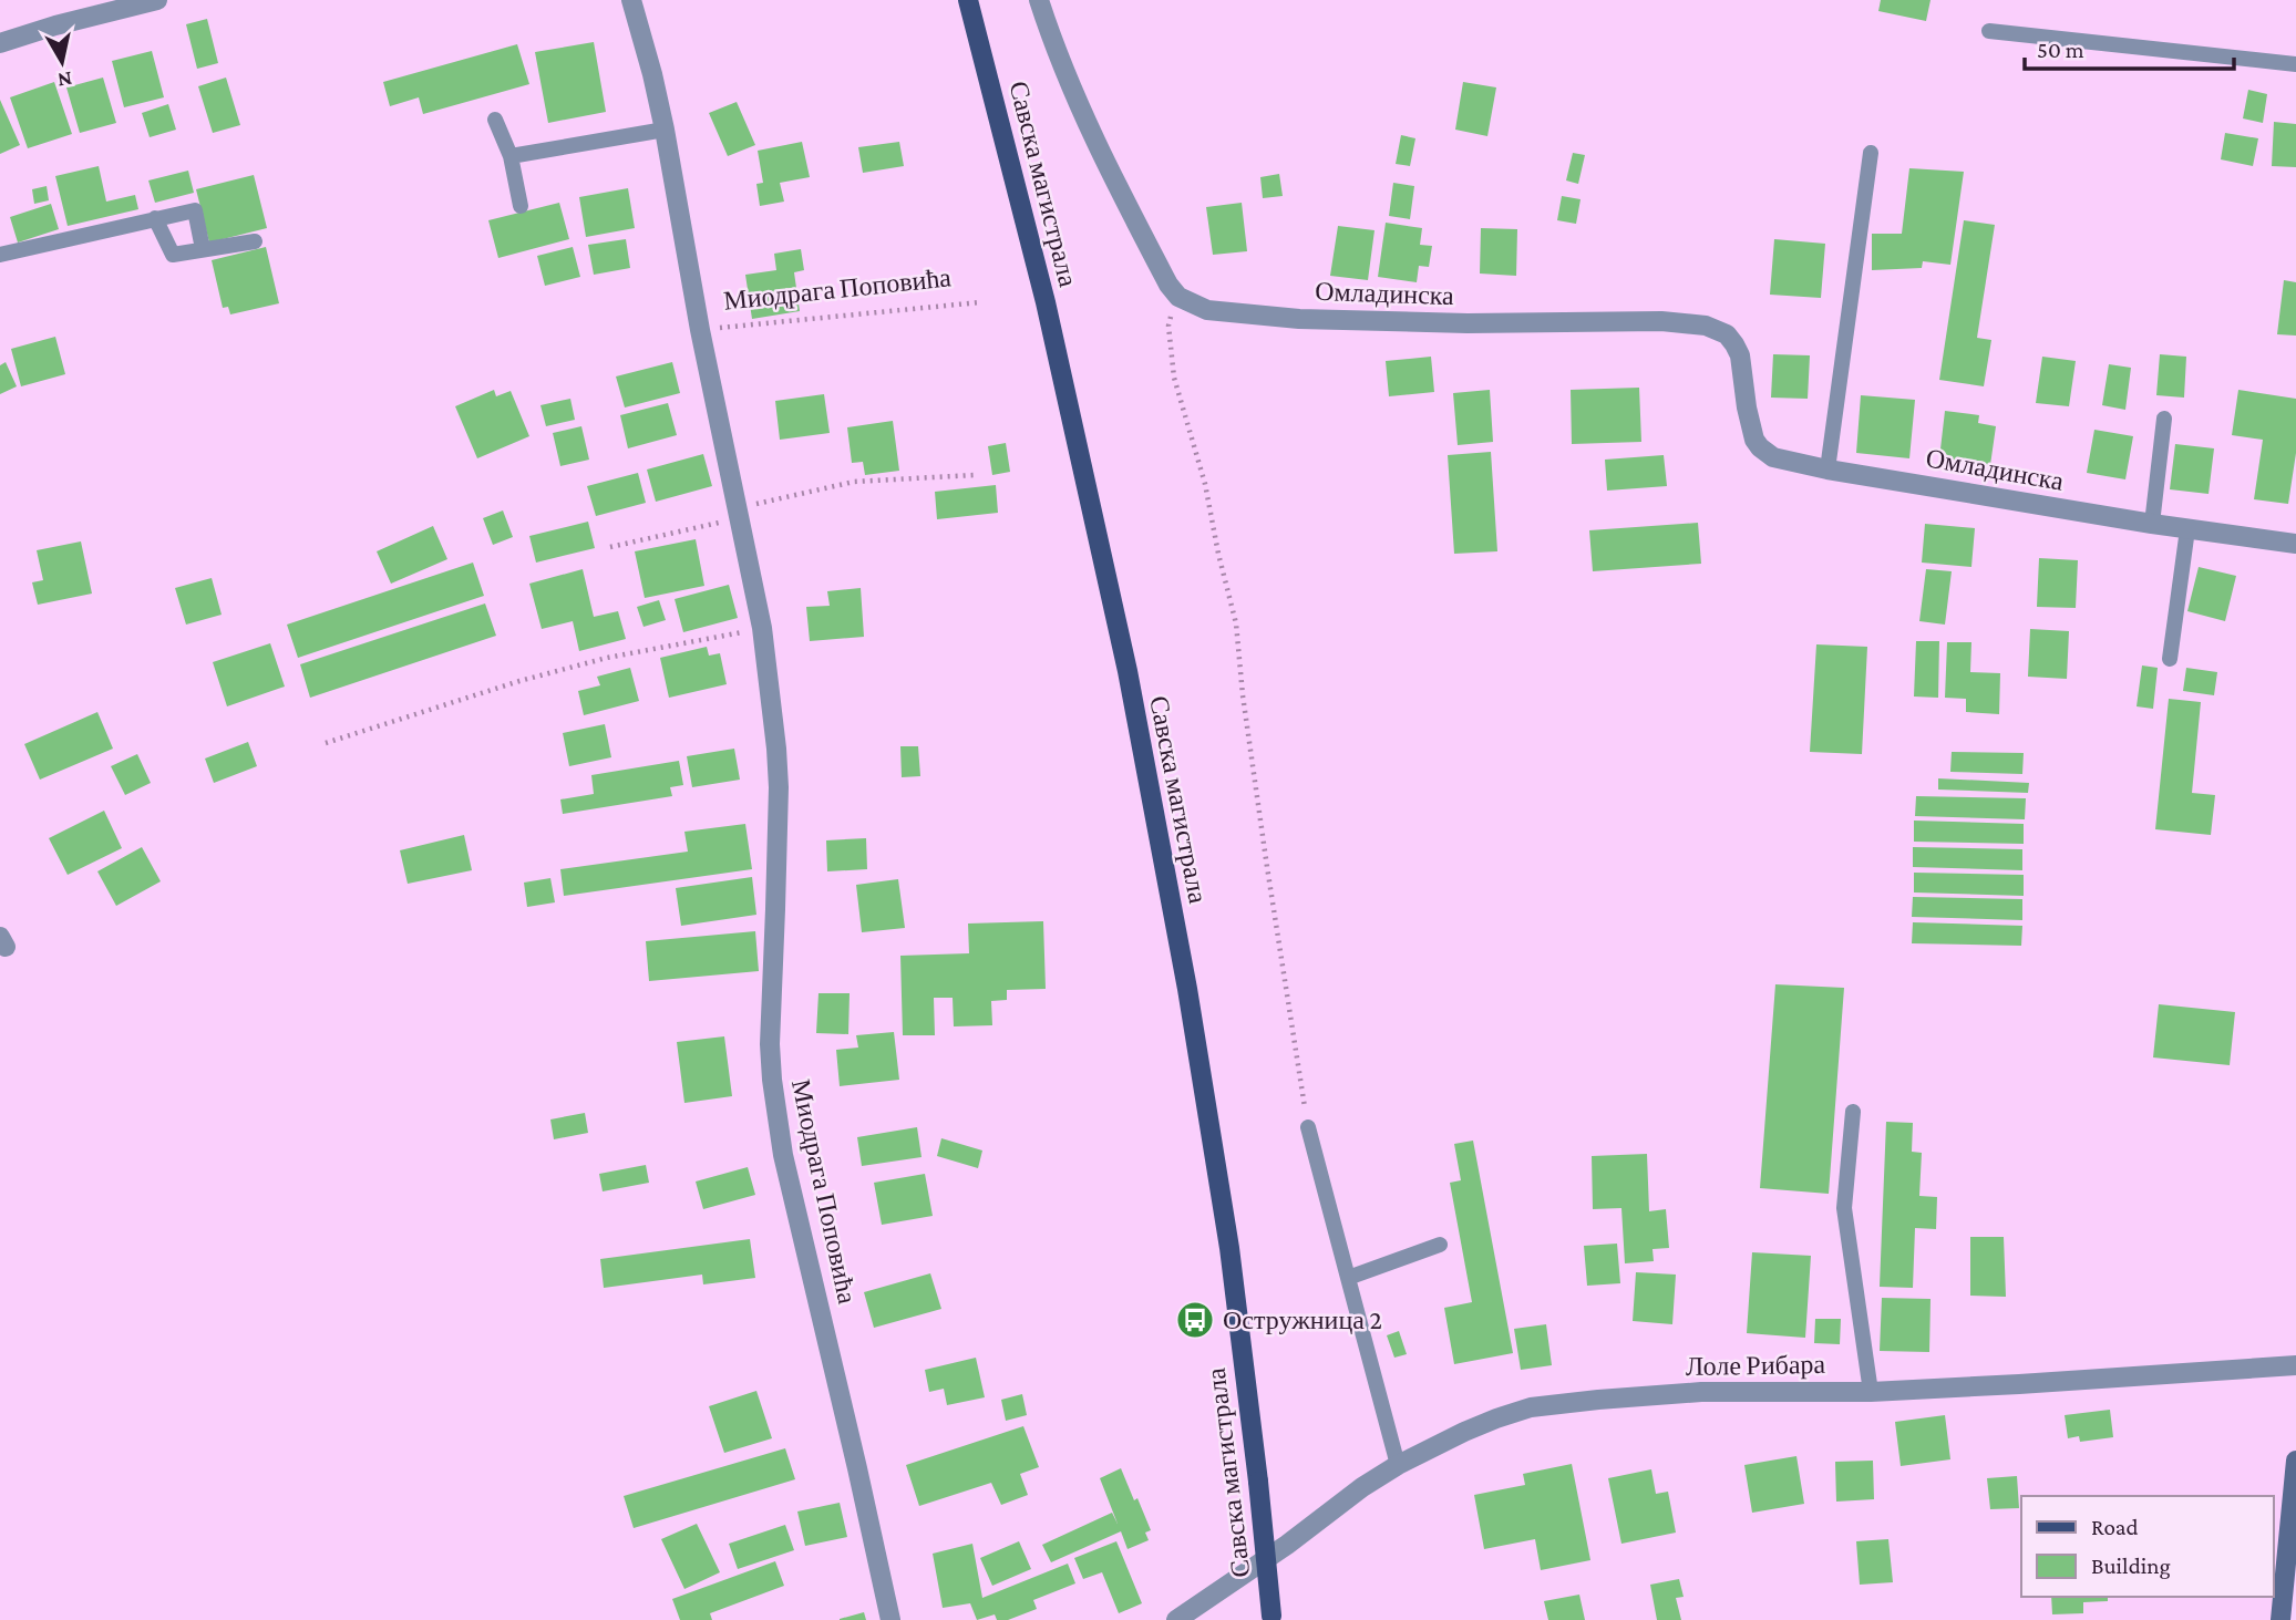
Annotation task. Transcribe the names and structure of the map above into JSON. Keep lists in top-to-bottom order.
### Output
{
  "streets": {
    "main road": ["Савска магистрала"],
    "street": ["Миодрага Поповића", "Омладинска", "Лоле Рибара"]
  },
  "places": {
    "bus stop": ["Остружница 2"]
  },
  "legend": ["Road", "Building"],
  "scale_bar": "50 m",
  "north": "bottom"
}
